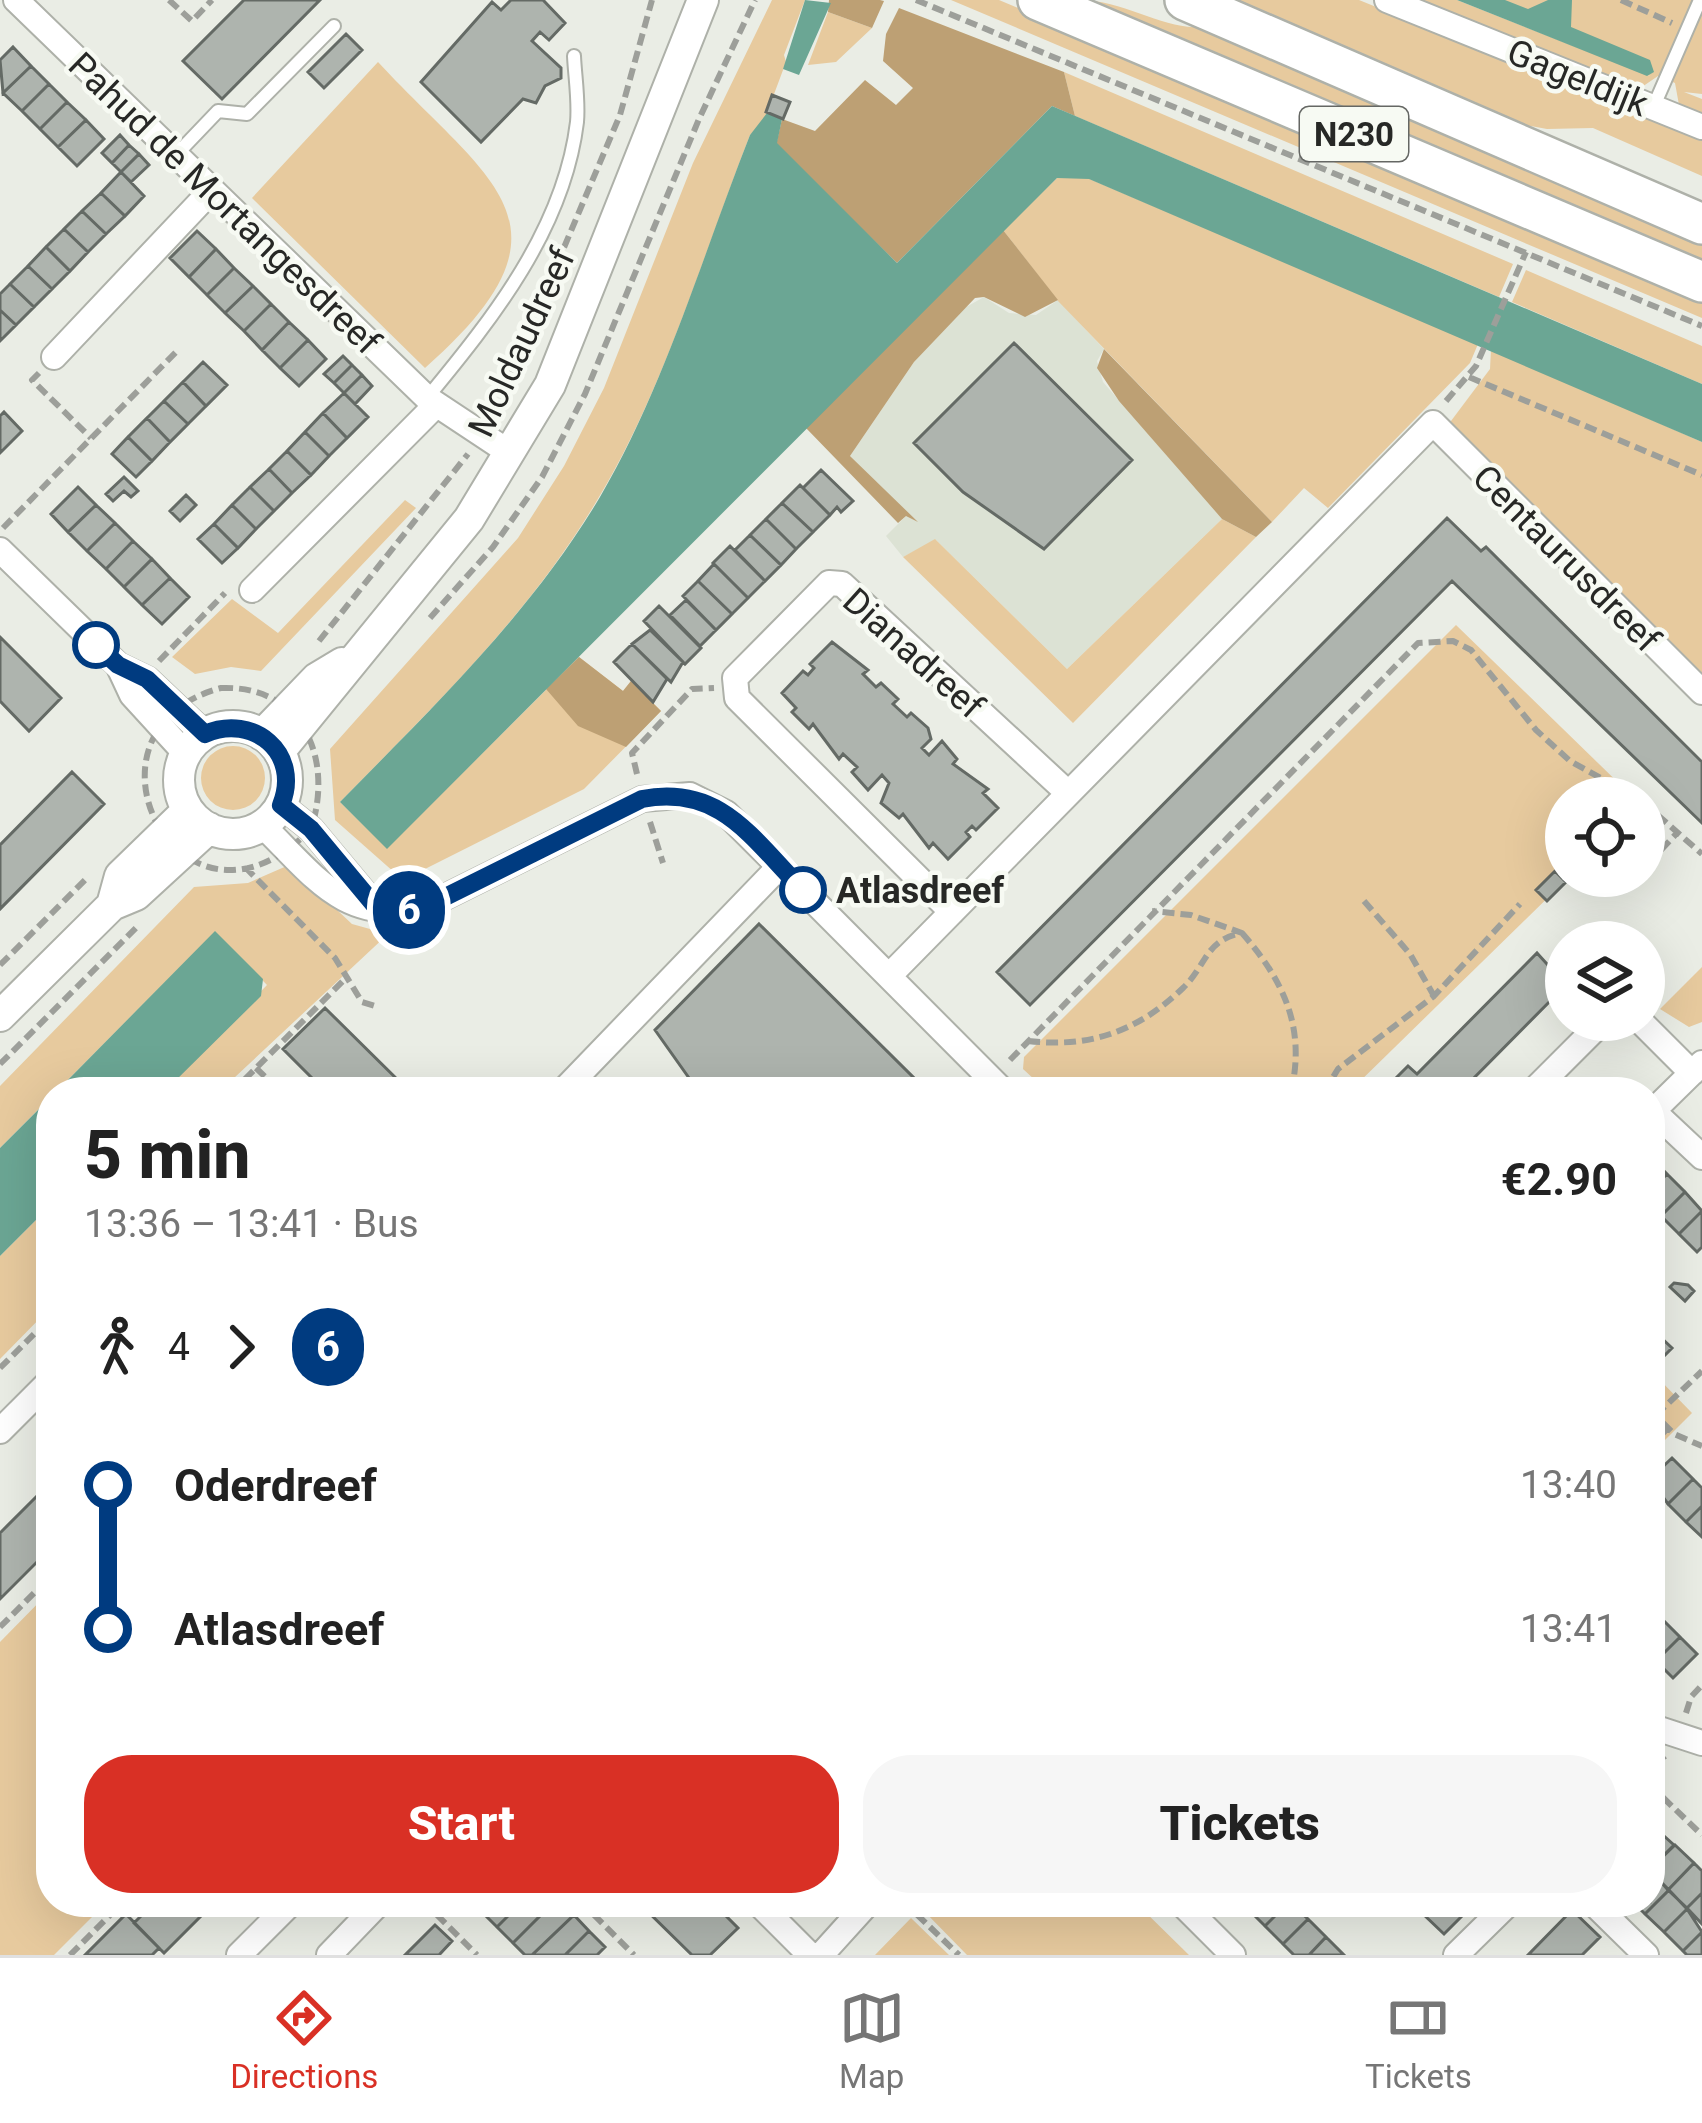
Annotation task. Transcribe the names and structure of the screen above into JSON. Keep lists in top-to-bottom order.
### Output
{
  "streets": {
    "highway": ["N230"],
    "street": [
      "Gageldijk",
      "Pahud de Mortangesdreef",
      "Moldaudreef",
      "Centaurusdreef",
      "Dianadreef"
    ]
  },
  "crossings": [
    ["Pahud de Mortangesdreef", "Moldaudreef"]
  ],
  "places": ["Atlasdreef"],
  "lines": ["bus line 6"],
  "page": {
    "on_map": "6",
    "heading": ["5 min", "13:36 – 13:41 · Bus", "€2.90"],
    "legs": ["4", "6"],
    "list": [
      {
        "name": "Oderdreef",
        "value": "13:40"
      },
      {
        "name": "Atlasdreef",
        "value": "13:41"
      }
    ],
    "buttons": ["Start", "Tickets"],
    "tabs": ["Directions", "Map", "Tickets"]
  }
}
